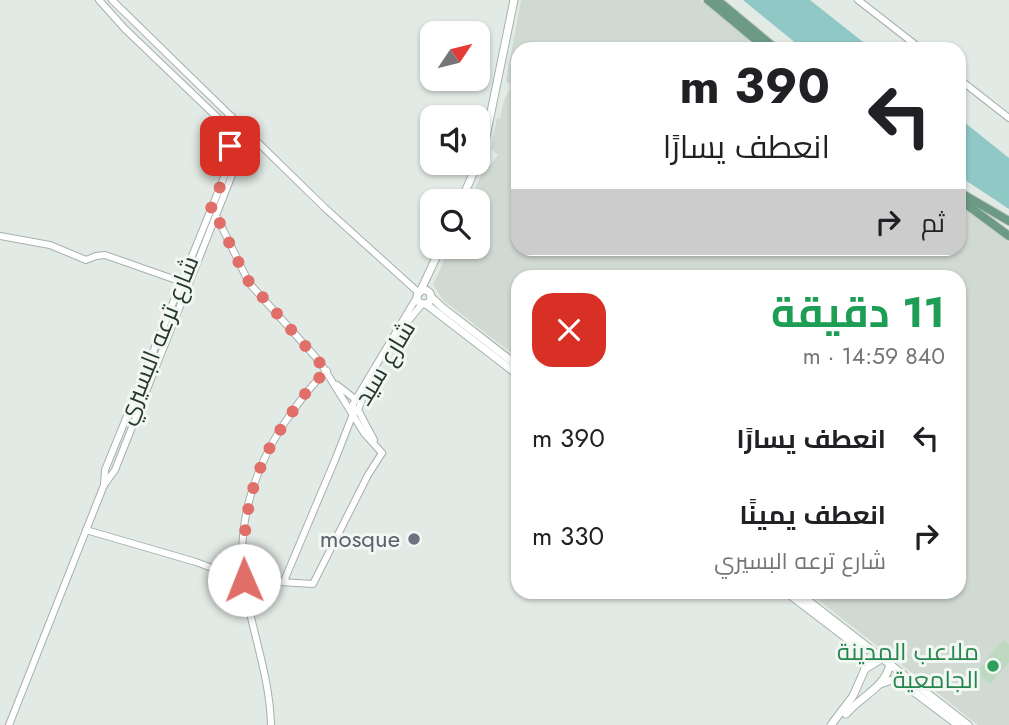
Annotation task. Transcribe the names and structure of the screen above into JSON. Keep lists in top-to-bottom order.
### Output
{
  "streets": {
    "main road": ["شارع سيد"],
    "street": ["شارع ترعه البسيري"]
  },
  "places": ["mosque", "ملاعب المدينة الجامعية"],
  "north": "top right",
  "page": {
    "turn": ["390 m", "انعطف يسارًا"],
    "then": "ثم",
    "heading": ["11 دقيقة", "840 m · 14:59"],
    "list": [
      {
        "name": "انعطف يسارًا",
        "value": "390 m"
      },
      {
        "name": "انعطف يمينًا",
        "note": "شارع ترعه البسيري",
        "value": "330 m"
      }
    ]
  }
}
